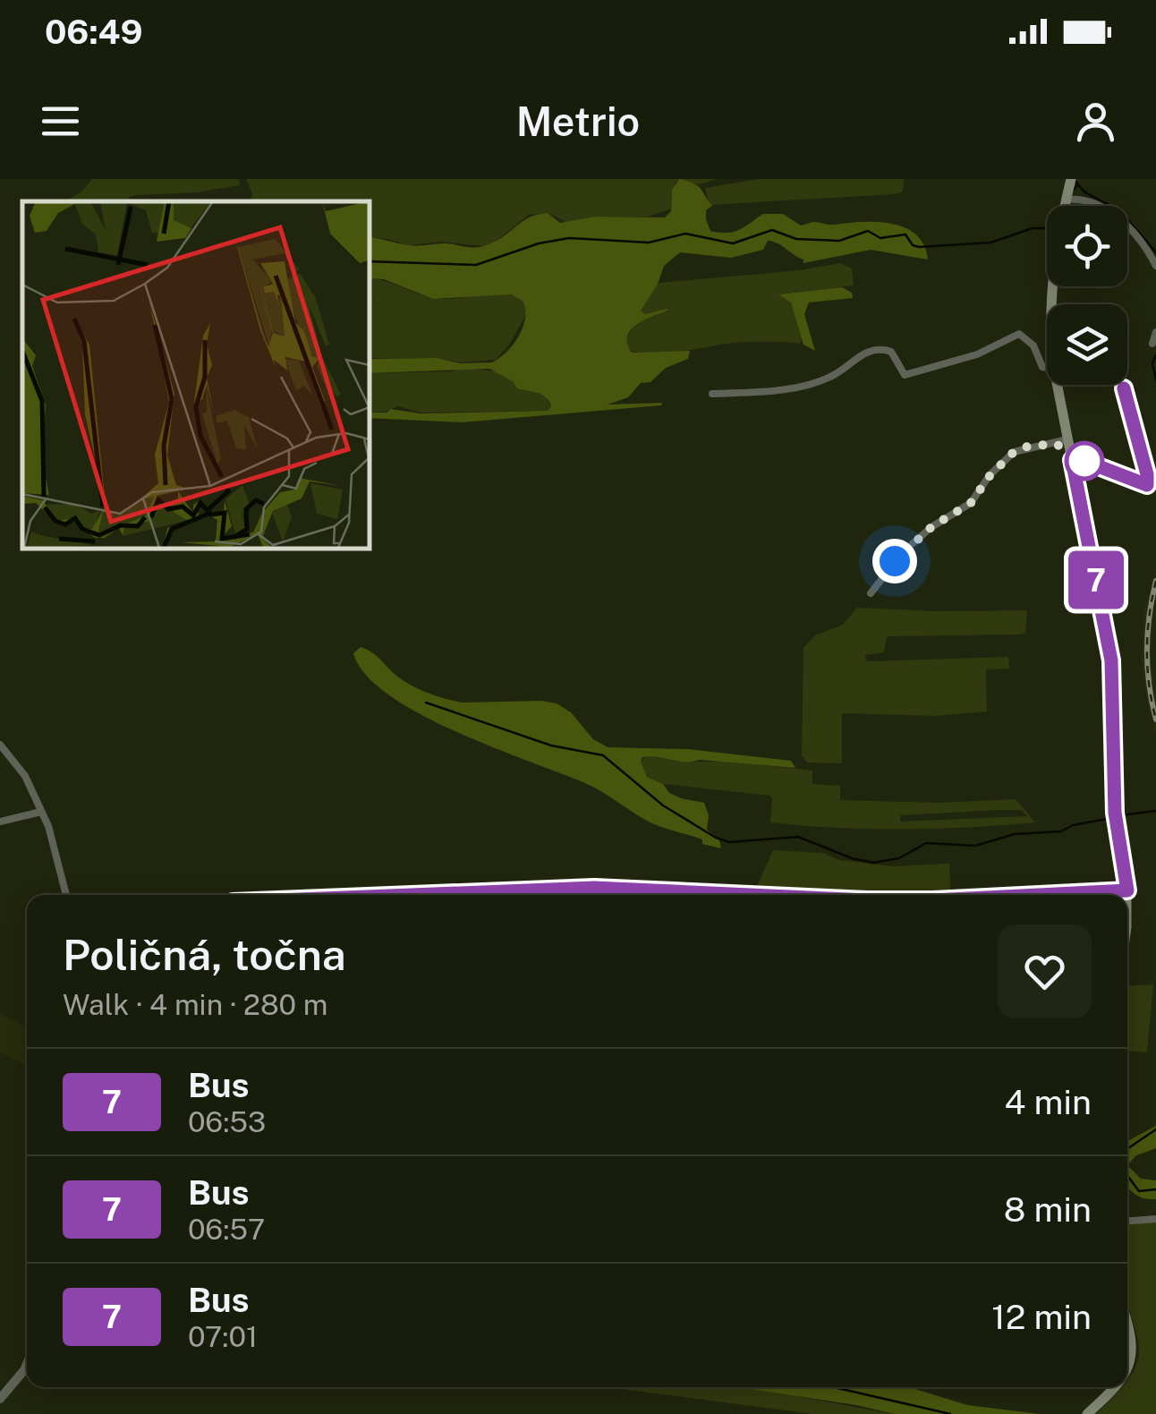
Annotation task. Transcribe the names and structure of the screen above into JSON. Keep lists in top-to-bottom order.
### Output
{
  "lines": ["bus line 7"],
  "page": {
    "status": "06:49",
    "header": "Metrio",
    "on_map": "7",
    "heading": ["Poličná, točna", "Walk · 4 min · 280 m"],
    "list": [
      {
        "mark": "7",
        "name": "Bus",
        "note": "06:53",
        "value": "4 min"
      },
      {
        "mark": "7",
        "name": "Bus",
        "note": "06:57",
        "value": "8 min"
      },
      {
        "mark": "7",
        "name": "Bus",
        "note": "07:01",
        "value": "12 min"
      }
    ]
  }
}
